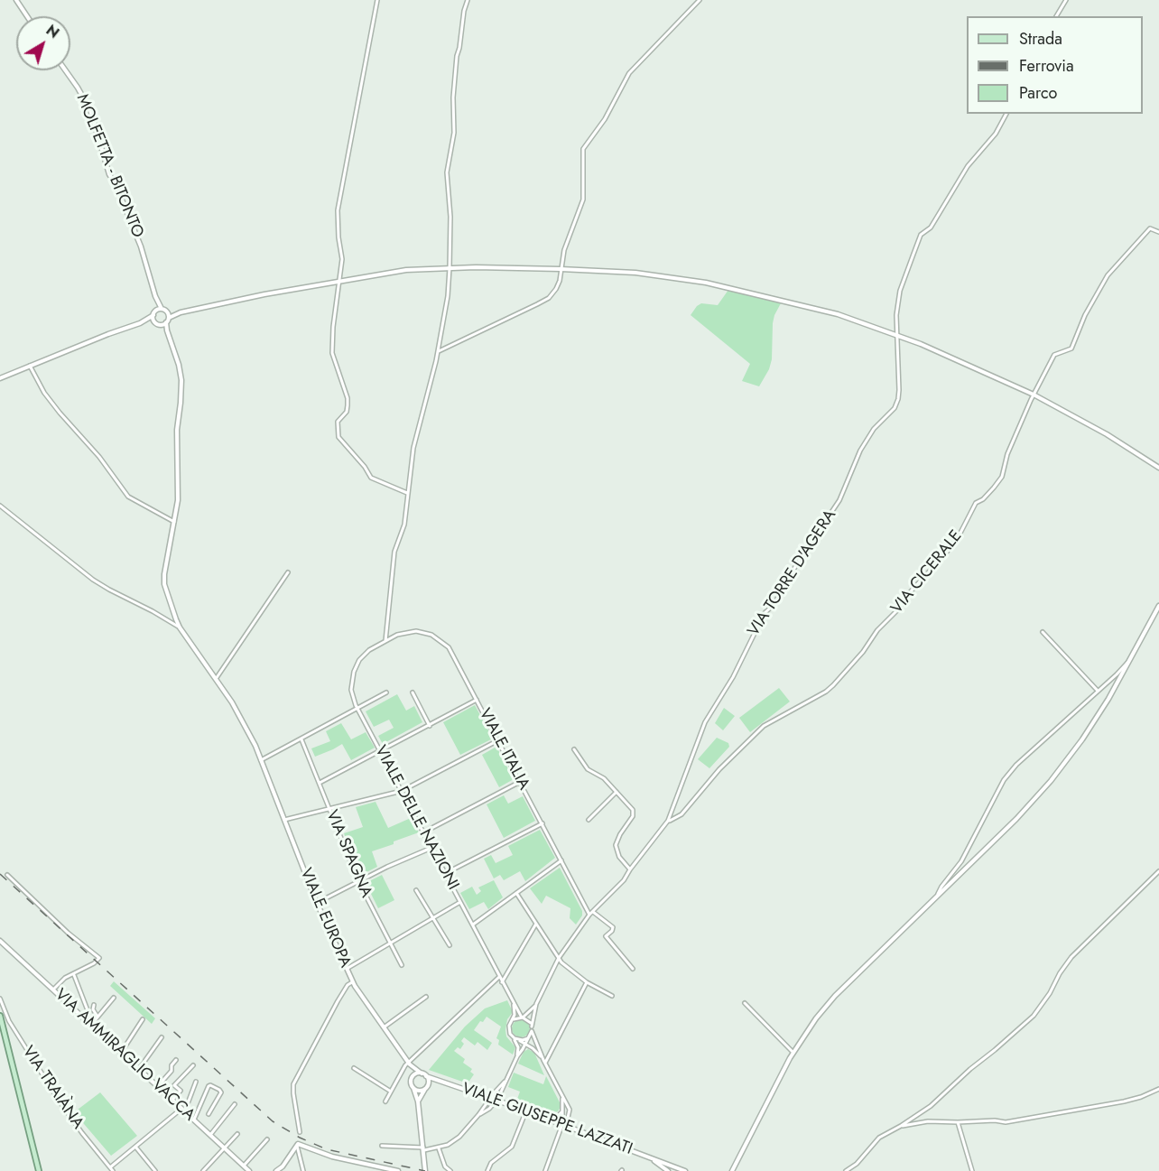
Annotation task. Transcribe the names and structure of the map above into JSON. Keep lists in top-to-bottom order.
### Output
{
  "streets": {
    "main road": [
      "MOLFETTA - BITONTO",
      "VIALE EUROPA",
      "VIA AMMIRAGLIO VACCA",
      "VIALE GIUSEPPE LAZZATI"
    ],
    "street": [
      "VIA CICERALE",
      "VIA TORRE D'AGERA",
      "VIALE ITALIA",
      "VIALE DELLE NAZIONI",
      "VIA SPAGNA",
      "VIA TRAIÀNA"
    ]
  },
  "crossings": [
    ["VIA CICERALE", "VIA TORRE D'AGERA"],
    ["VIA TORRE D'AGERA", "VIALE ITALIA"],
    ["VIALE ITALIA", "VIALE DELLE NAZIONI"],
    ["VIALE EUROPA", "VIALE GIUSEPPE LAZZATI"]
  ],
  "legend": ["Strada", "Ferrovia", "Parco"],
  "north": "top right"
}
